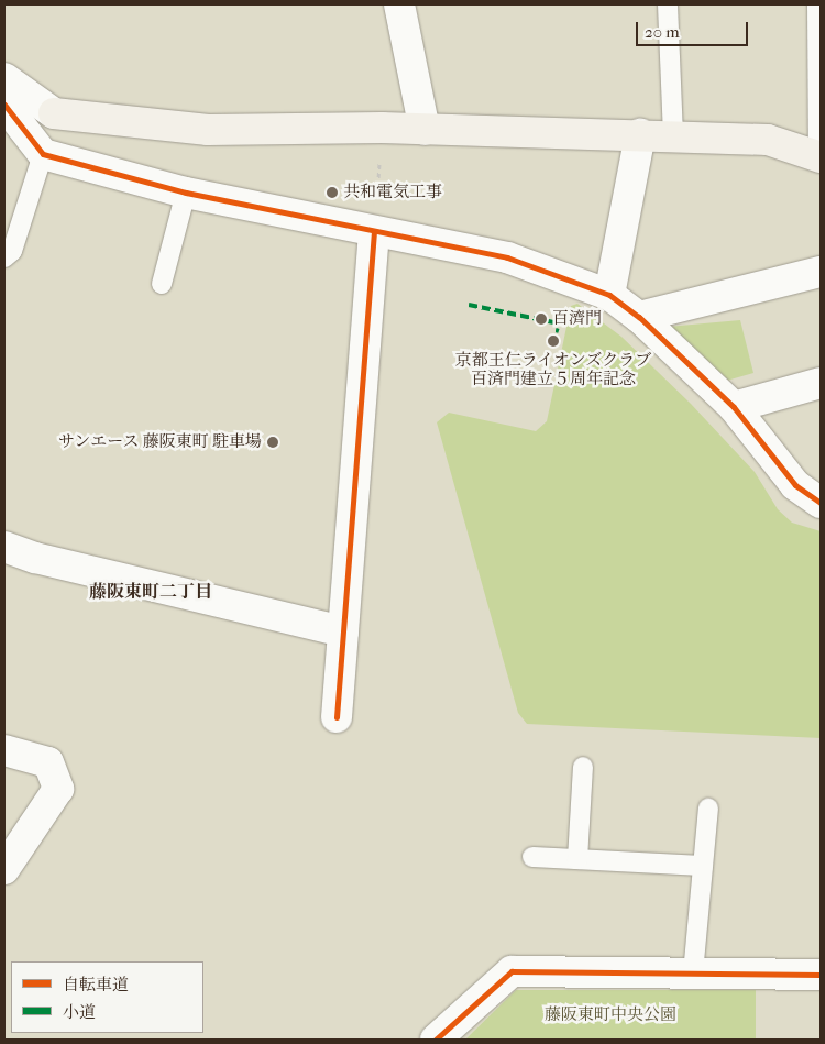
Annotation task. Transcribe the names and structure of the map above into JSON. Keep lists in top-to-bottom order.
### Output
{
  "districts": ["藤阪東町二丁目"],
  "parks": ["藤阪東町中央公園"],
  "places": [
    "共和電気工事",
    "百濟門",
    "京都王仁ライオンズクラブ 百済門建立５周年記念",
    "サンエース 藤阪東町 駐車場"
  ],
  "legend": ["自転車道", "小道"],
  "scale_bar": "20 m"
}
